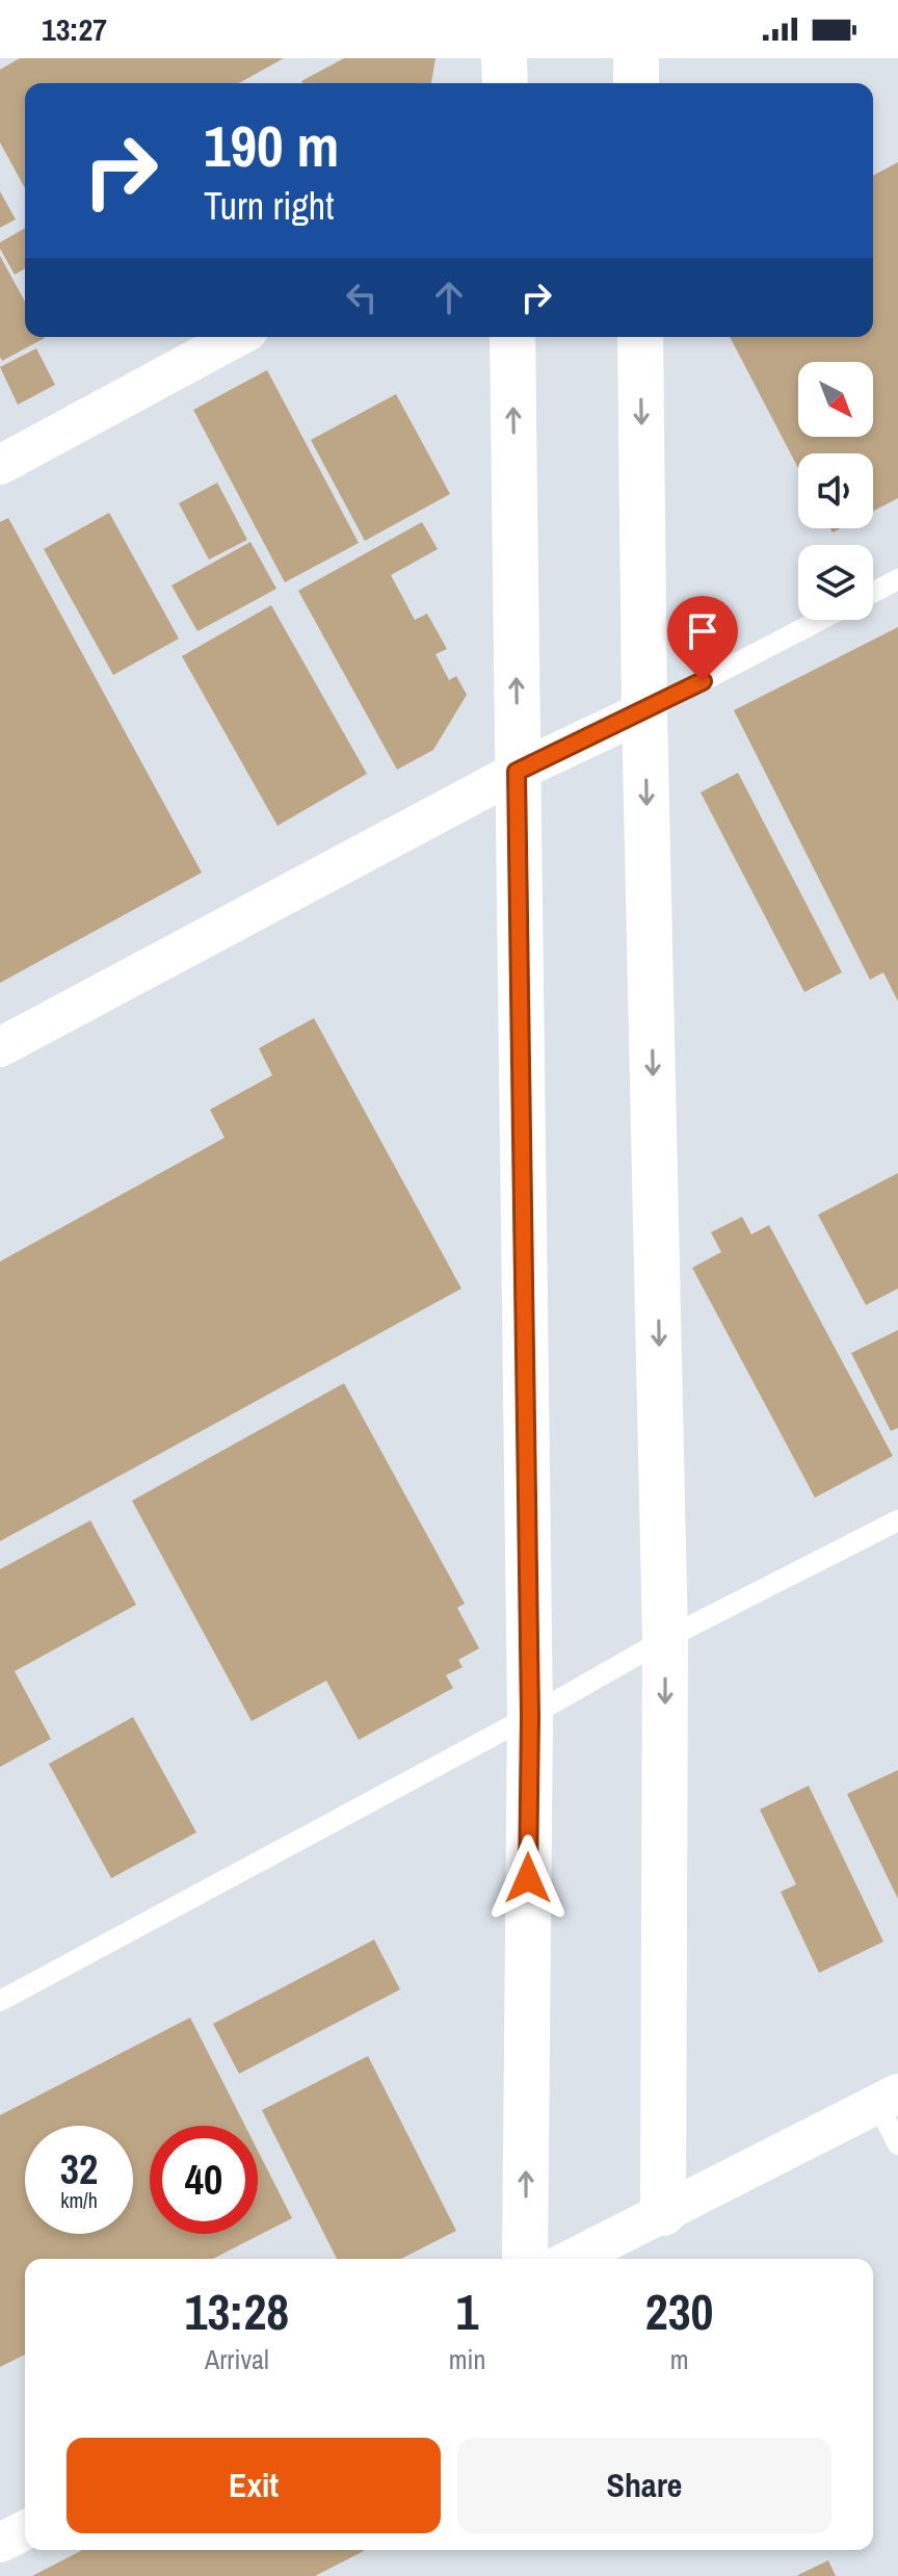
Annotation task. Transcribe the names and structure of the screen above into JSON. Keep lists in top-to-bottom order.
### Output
{
  "north": "bottom right",
  "page": {
    "status": "13:27",
    "turn": ["190 m", "Turn right"],
    "speed": "32 km/h",
    "limit": "40",
    "eta": [
      "13:28",
      "Arrival",
      "1",
      "min",
      "230",
      "m"
    ],
    "buttons": ["Exit", "Share"]
  }
}
